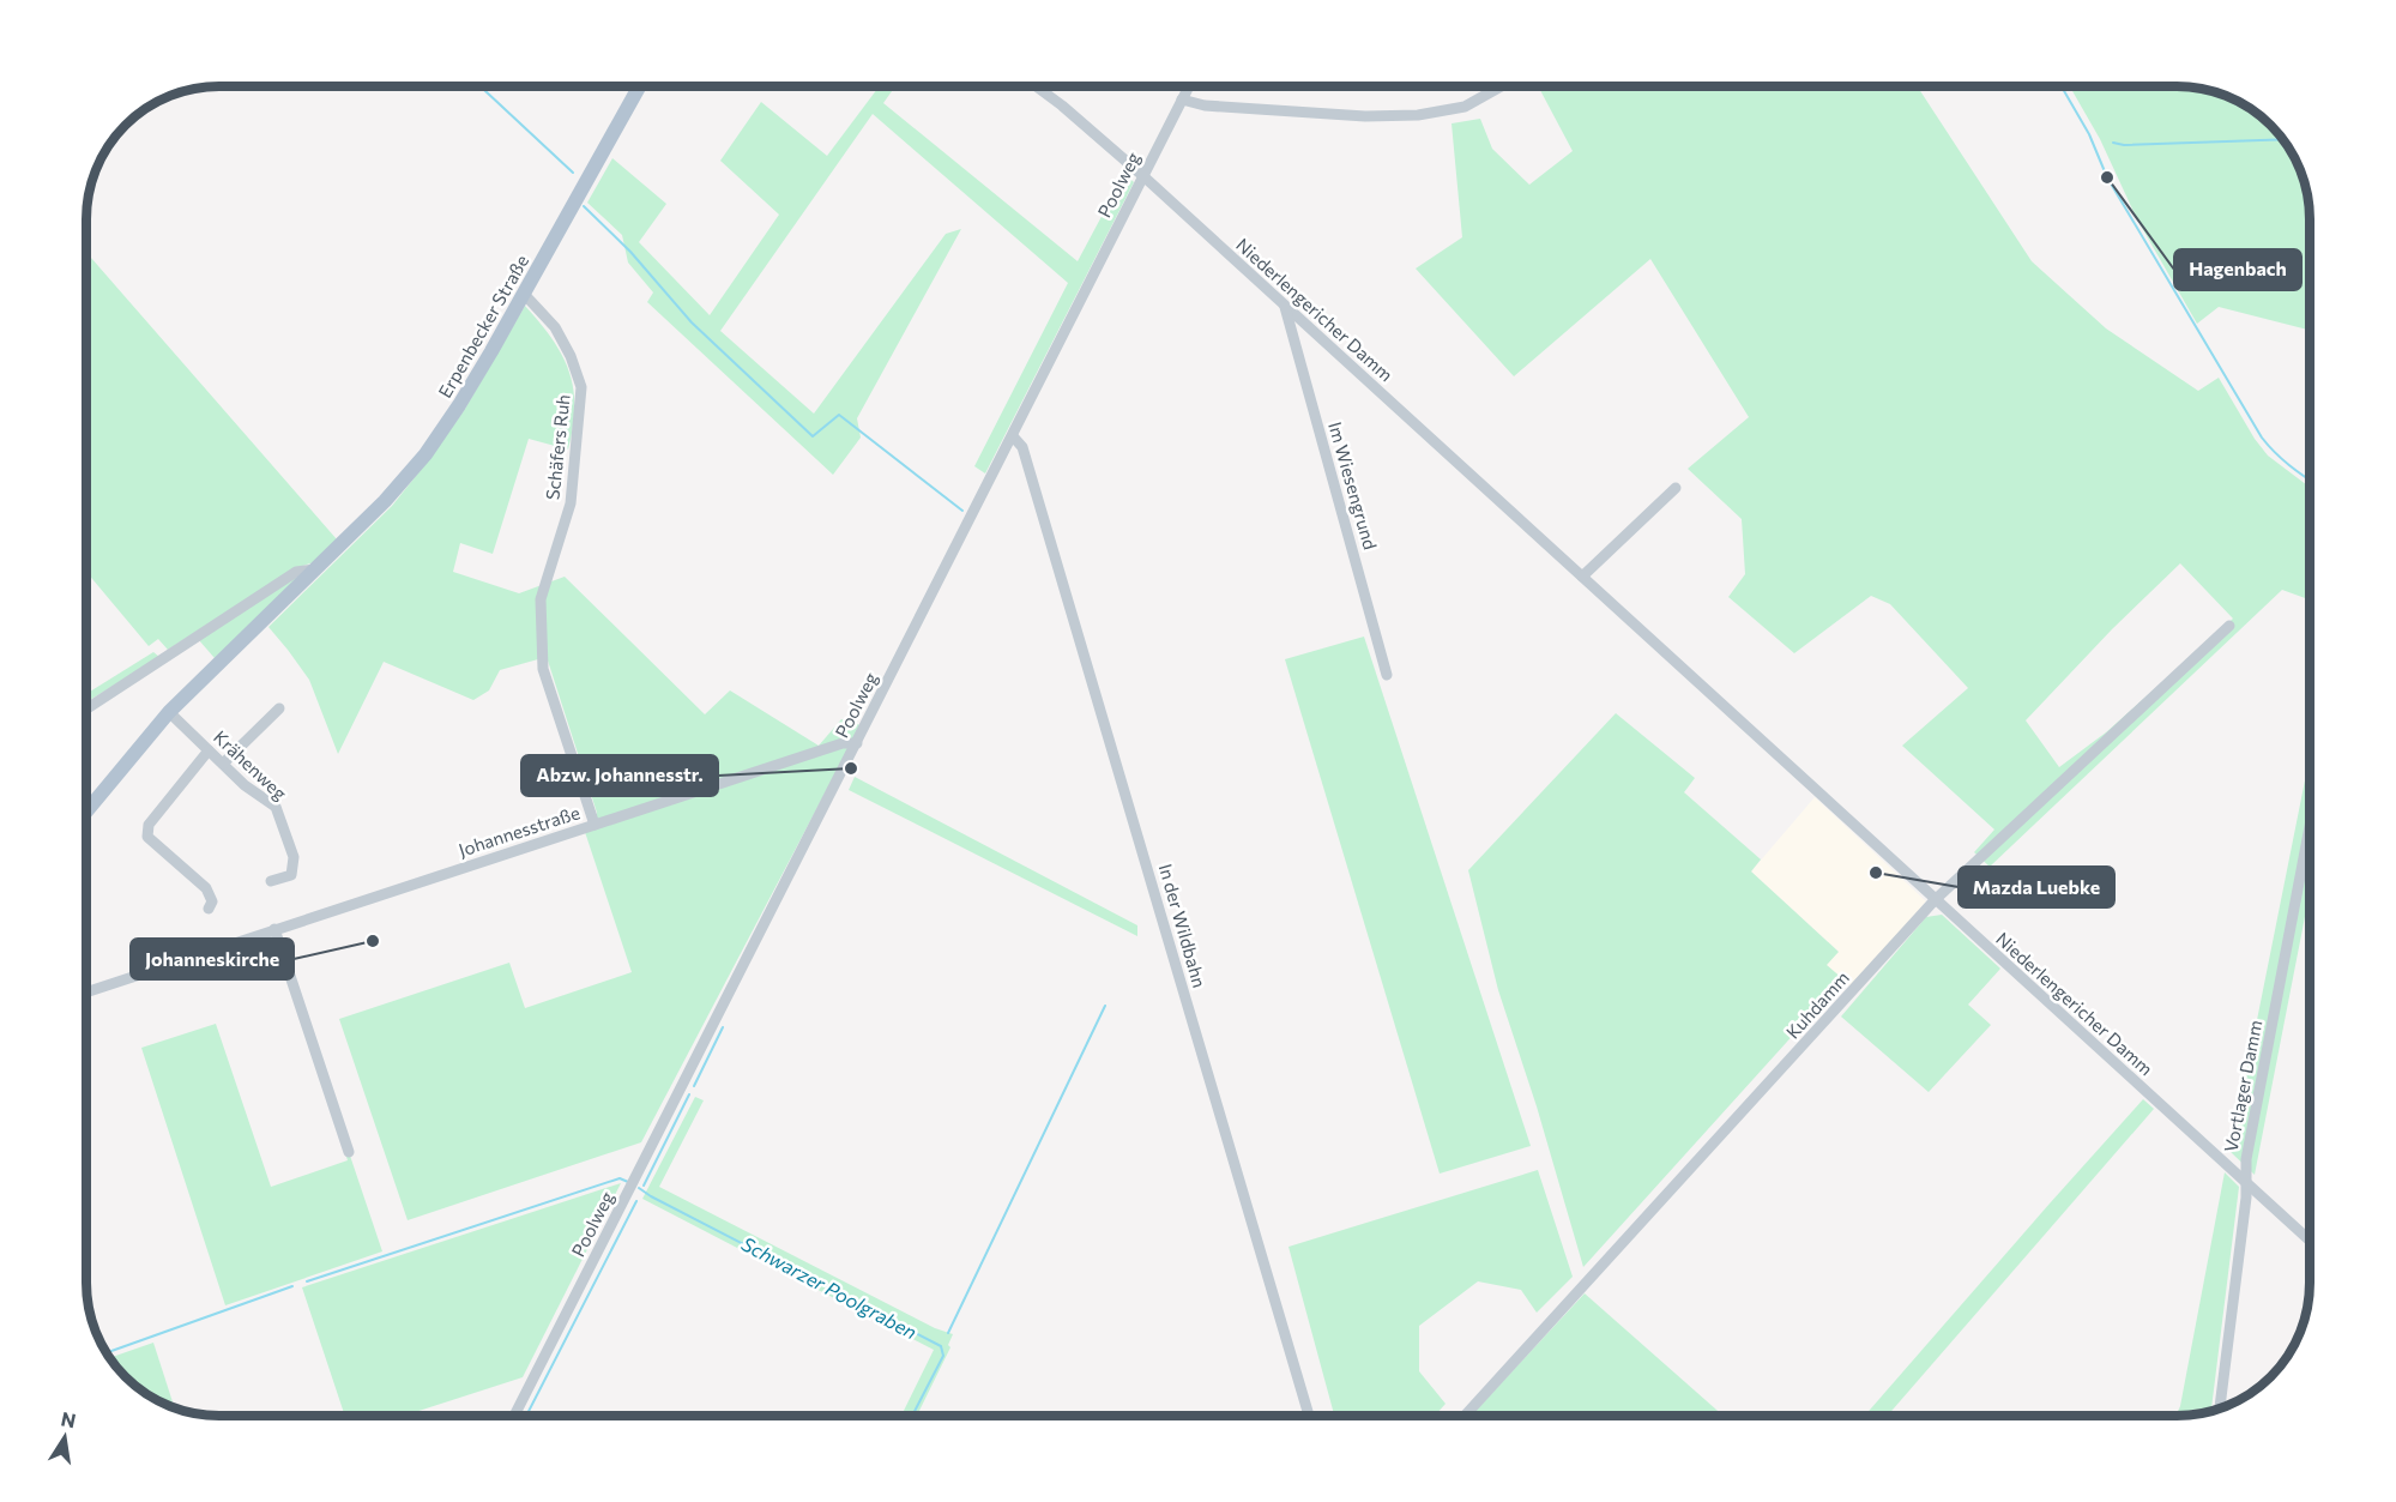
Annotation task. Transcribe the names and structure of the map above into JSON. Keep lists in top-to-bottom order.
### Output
{
  "streets": {
    "main road": ["Erpenbecker Straße"],
    "street": [
      "Poolweg",
      "Niederlengericher Damm",
      "Schäfers Ruh",
      "Im Wiesengrund",
      "Krähenweg",
      "Johannesstraße",
      "In der Wildbahn",
      "Kuhdamm",
      "Vortlager Damm"
    ]
  },
  "crossings": [
    ["Poolweg", "Niederlengericher Damm"],
    ["Poolweg", "Johannesstraße"],
    ["Poolweg", "In der Wildbahn"],
    ["Niederlengericher Damm", "Im Wiesengrund"],
    ["Niederlengericher Damm", "Kuhdamm"],
    ["Niederlengericher Damm", "Vortlager Damm"],
    ["Erpenbecker Straße", "Schäfers Ruh"],
    ["Erpenbecker Straße", "Krähenweg"],
    ["Schäfers Ruh", "Johannesstraße"]
  ],
  "water": ["Schwarzer Poolgraben"],
  "places": [
    "Hagenbach",
    "Abzw. Johannesstr.",
    "Mazda Luebke",
    "Johanneskirche"
  ],
  "north": "top"
}
